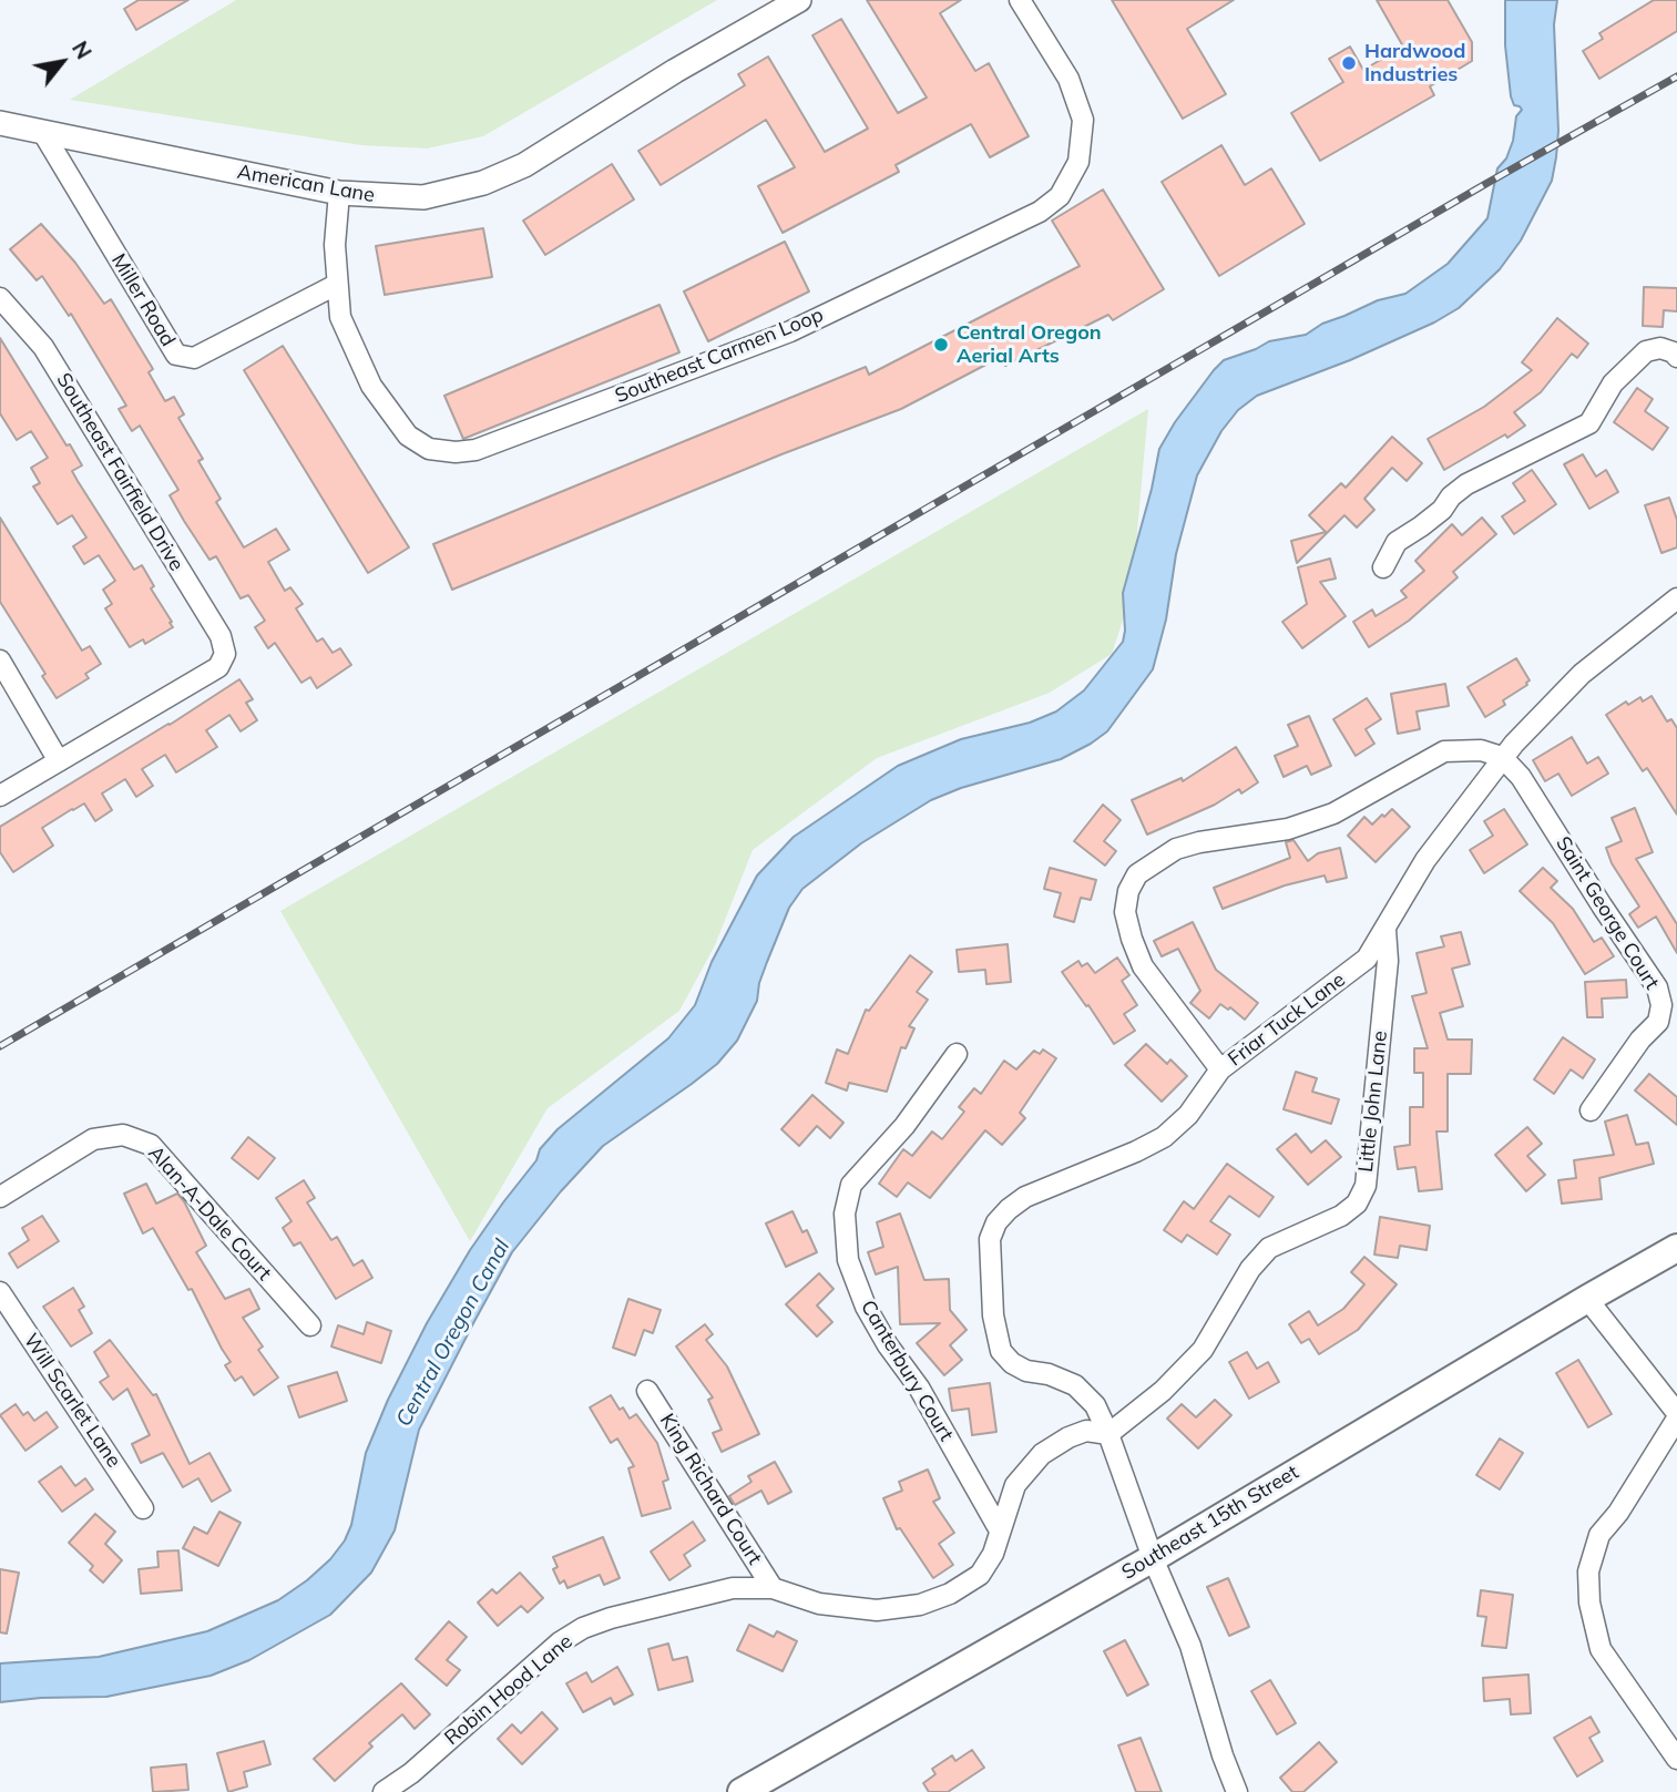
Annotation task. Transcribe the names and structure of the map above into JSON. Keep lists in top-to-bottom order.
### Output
{
  "streets": {
    "main road": ["Southeast 15th Street"],
    "street": [
      "American Lane",
      "Miller Road",
      "Southeast Carmen Loop",
      "Southeast Fairfield Drive",
      "Saint George Court",
      "Friar Tuck Lane",
      "Little John Lane",
      "Alan-A-Dale Court",
      "Canterbury Court",
      "Will Scarlet Lane",
      "King Richard Court",
      "Robin Hood Lane"
    ]
  },
  "crossings": [
    ["American Lane", "Miller Road"],
    ["American Lane", "Southeast Carmen Loop"],
    ["Miller Road", "Southeast Carmen Loop"],
    ["Saint George Court", "Friar Tuck Lane"],
    ["Friar Tuck Lane", "Little John Lane"],
    ["Friar Tuck Lane", "Southeast 15th Street"],
    ["Friar Tuck Lane", "Robin Hood Lane"],
    ["Little John Lane", "Robin Hood Lane"],
    ["Canterbury Court", "Robin Hood Lane"],
    ["King Richard Court", "Robin Hood Lane"]
  ],
  "water": ["Central Oregon Canal"],
  "places": ["Hardwood Industries", "Central Oregon Aerial Arts"],
  "north": "top right"
}
